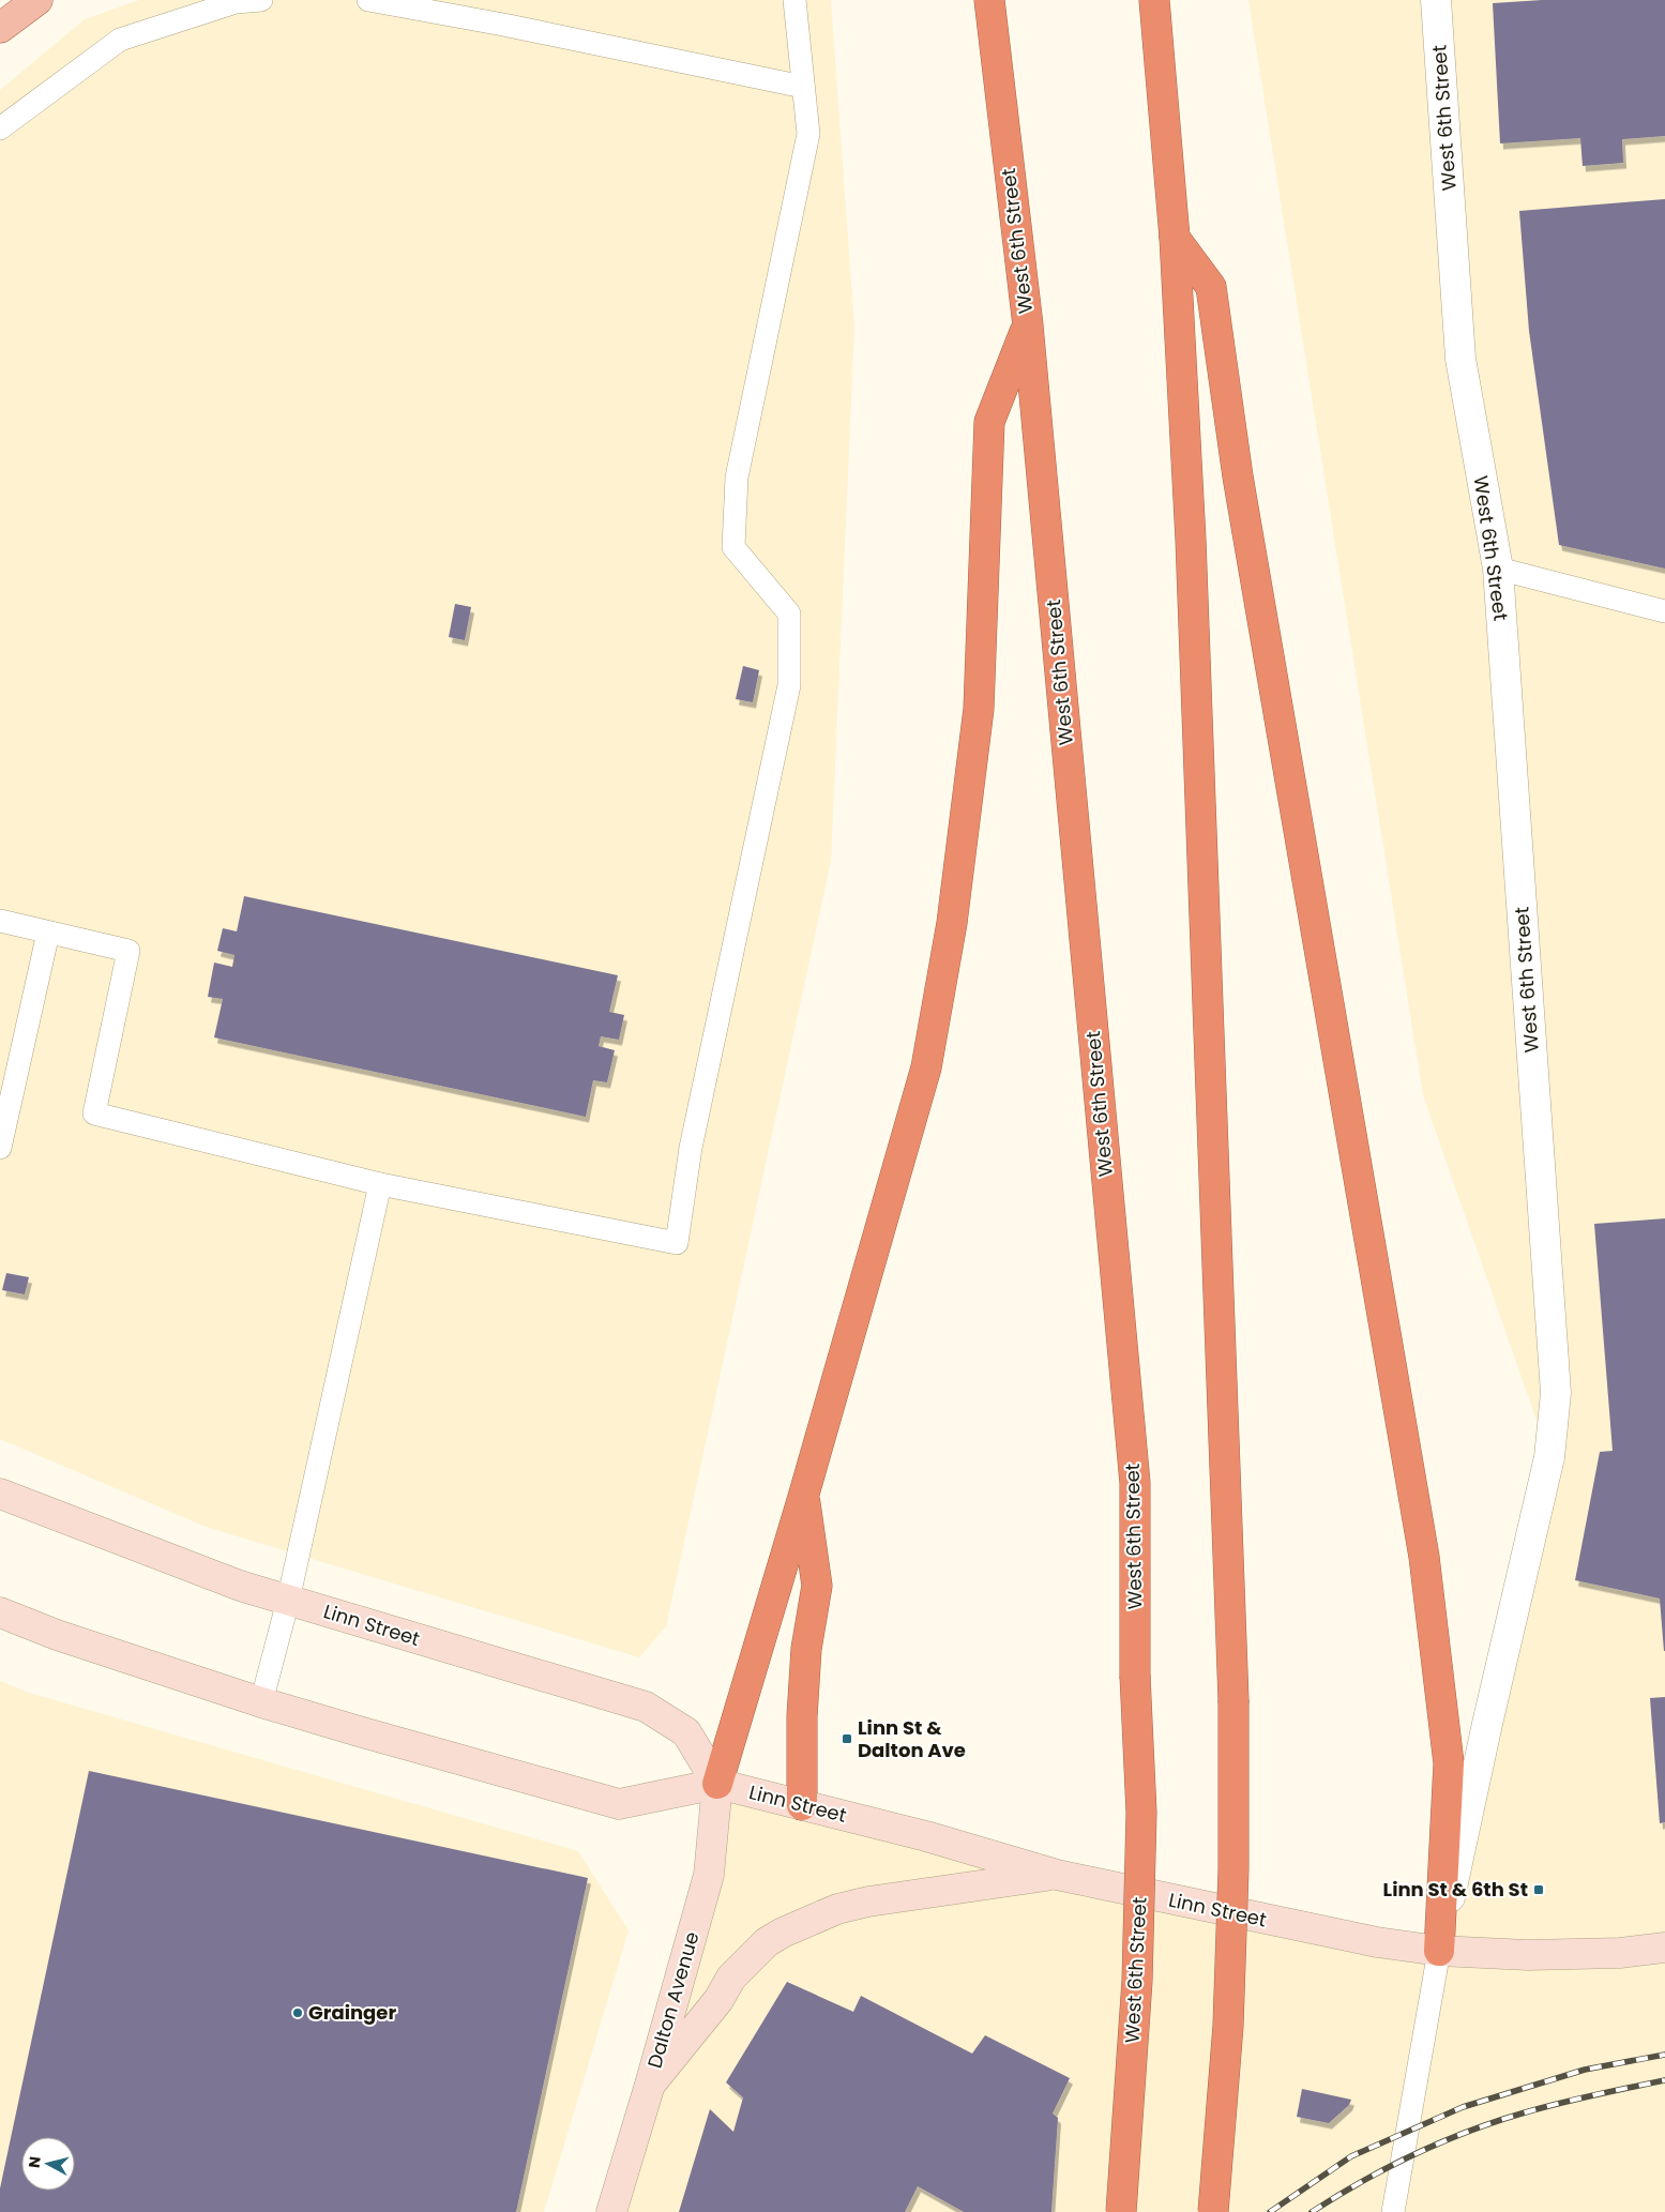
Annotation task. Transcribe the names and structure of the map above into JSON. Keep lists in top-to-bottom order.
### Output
{
  "streets": {
    "highway": ["West 6th Street"],
    "main road": ["Linn Street", "Dalton Avenue"]
  },
  "crossings": [
    ["West 6th Street", "Linn Street"],
    ["Linn Street", "Dalton Avenue"]
  ],
  "places": {
    "transit": ["Linn St & Dalton Ave", "Linn St & 6th St"],
    "other": ["Grainger"]
  },
  "north": "left"
}
